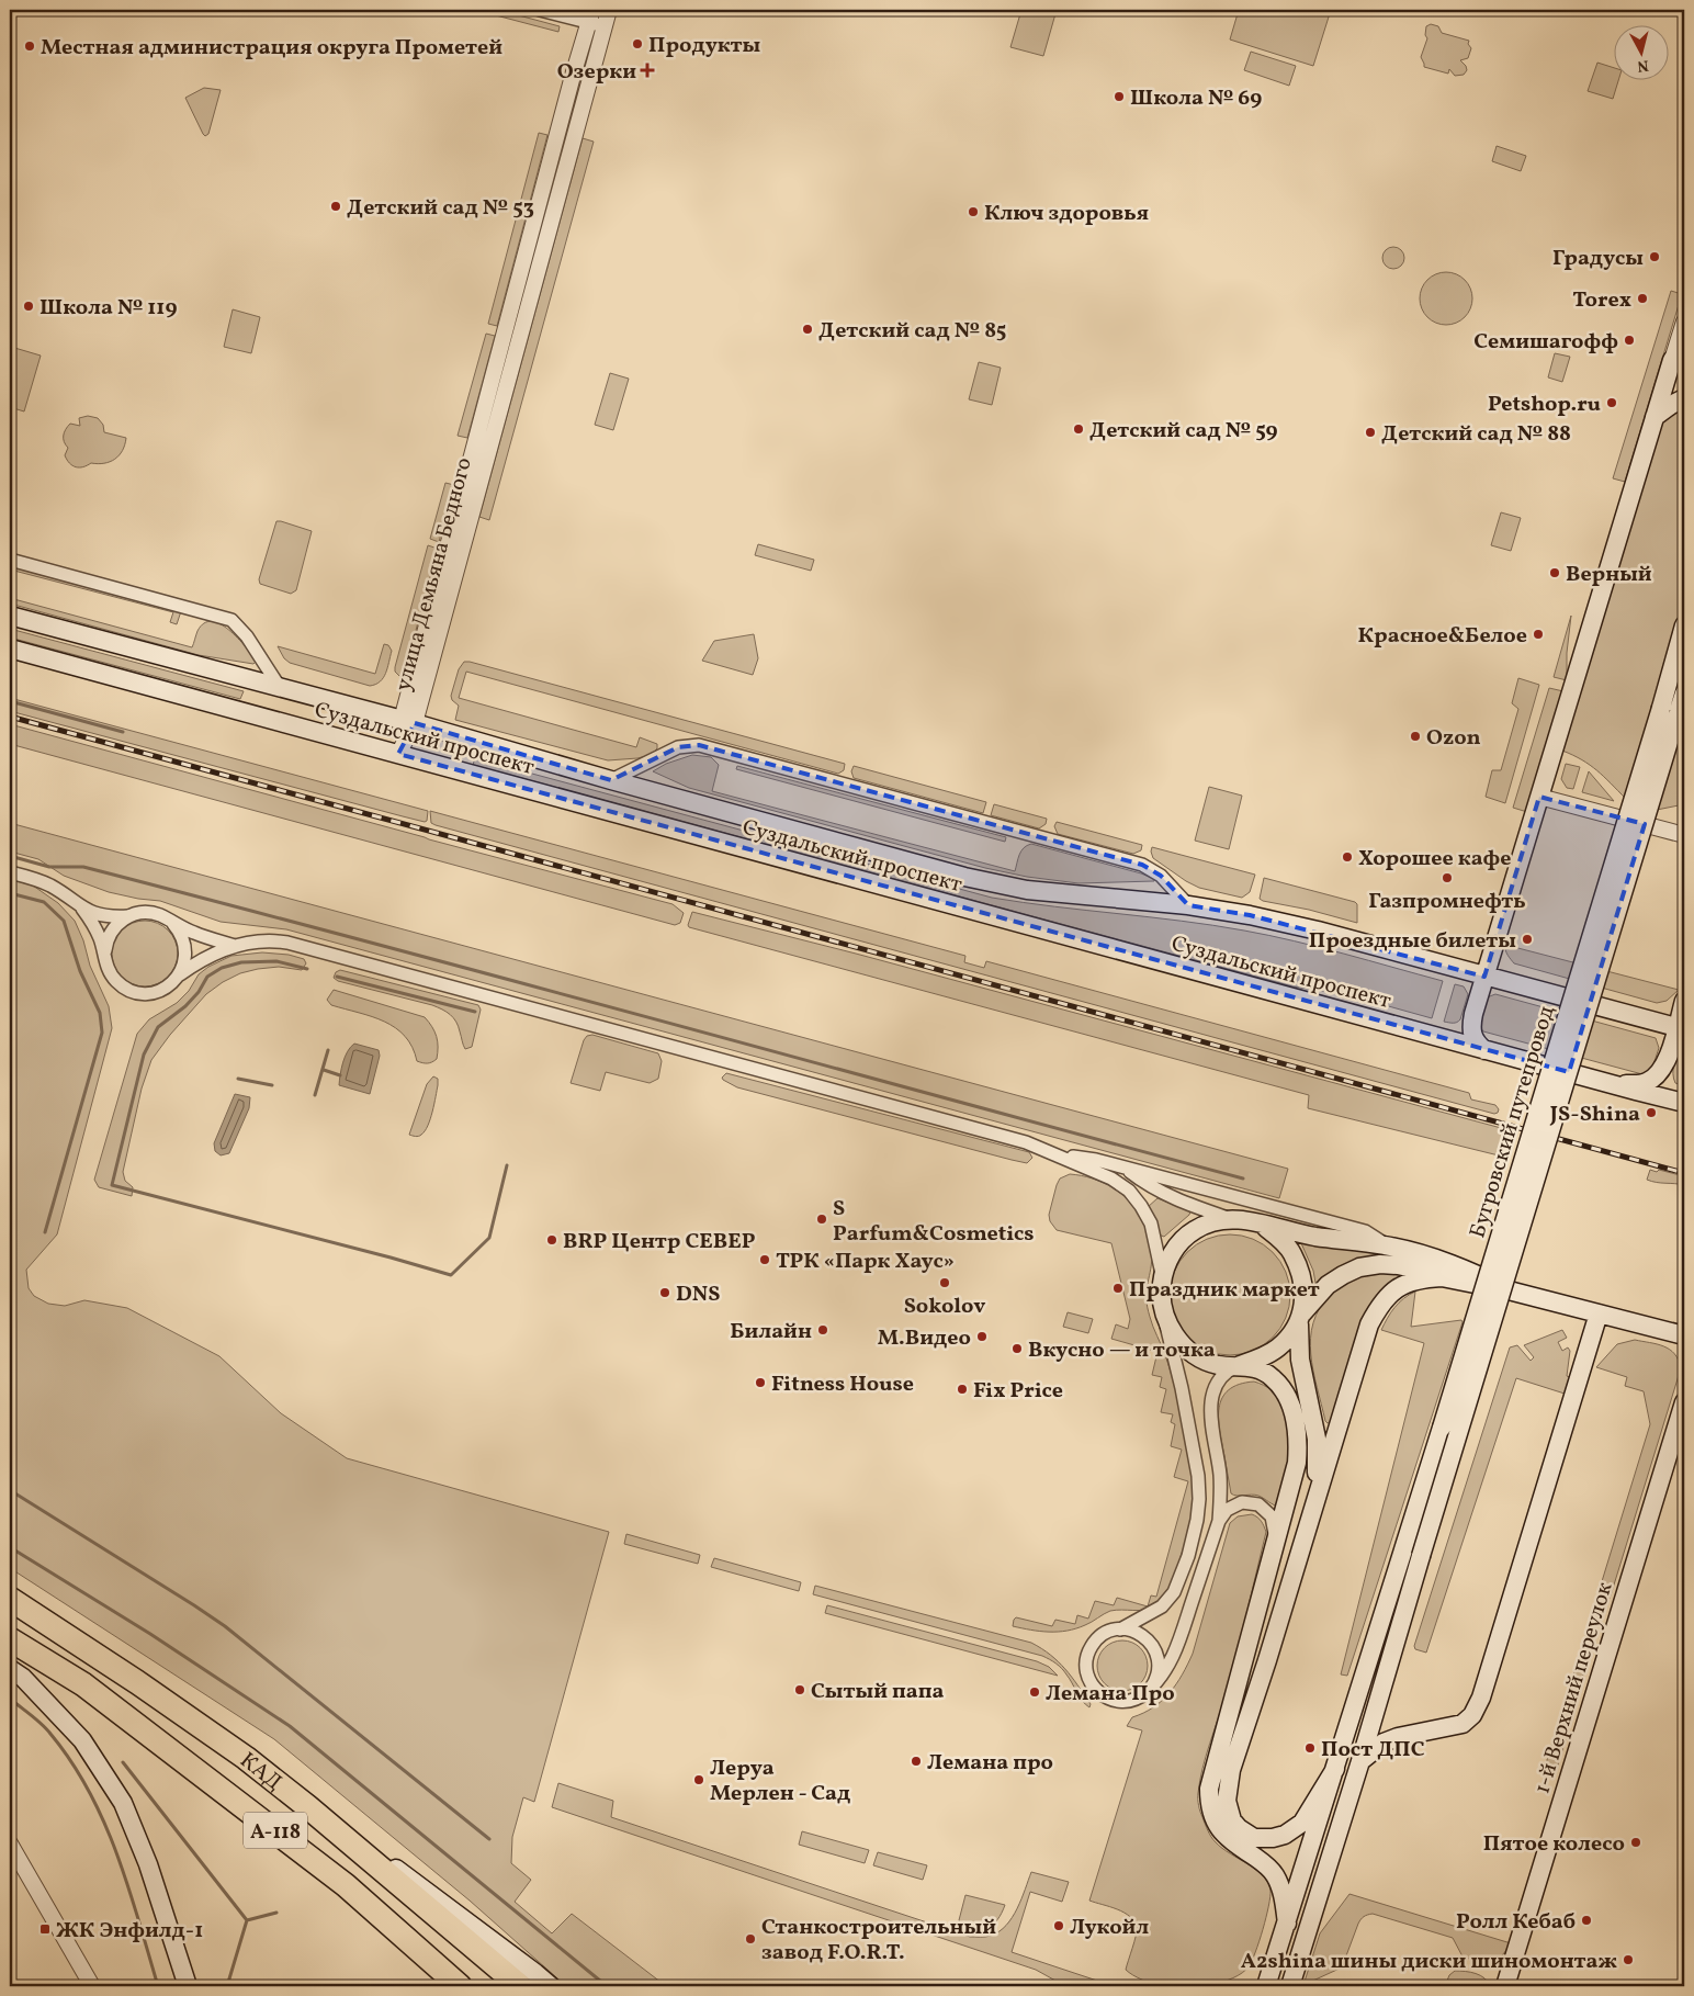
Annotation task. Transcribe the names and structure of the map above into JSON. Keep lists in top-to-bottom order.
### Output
{
  "streets": {
    "highway": ["КАД", "А-118"],
    "main road": ["Суздальский проспект", "Бугровский путепровод", "1-й Верхний переулок"],
    "street": ["улица Демьяна Бедного"]
  },
  "crossings": [
    ["улица Демьяна Бедного", "Суздальский проспект"]
  ],
  "places": {
    "other": [
      "Продукты",
      "Местная администрация округа Прометей",
      "Школа № 69",
      "Детский сад № 53",
      "Ключ здоровья",
      "Градусы",
      "Torex",
      "Школа № 119",
      "Детский сад № 85",
      "Семишагофф",
      "Petshop.ru",
      "Детский сад № 59",
      "Детский сад № 88",
      "Верный",
      "Красное&Белое",
      "Ozon",
      "Хорошее кафе",
      "Газпромнефть",
      "Проездные билеты",
      "JS-Shina",
      "S Parfum&Cosmetics",
      "BRP Центр СЕВЕР",
      "ТРК «Парк Хаус»",
      "Sokolov",
      "Праздник маркет",
      "DNS",
      "Билайн",
      "М.Видео",
      "Вкусно — и точка",
      "Fitness House",
      "Fix Price",
      "Сытый папа",
      "Лемана Про",
      "Пост ДПС",
      "Лемана про",
      "Леруа Мерлен - Сад",
      "Пятое колесо",
      "Ролл Кебаб",
      "Лукойл",
      "Станкостроительный завод F.O.R.T.",
      "A2shina шины диски шиномонтаж"
    ],
    "health": ["Озерки"],
    "transit": ["ЖК Энфилд-1"]
  },
  "north": "bottom"
}
